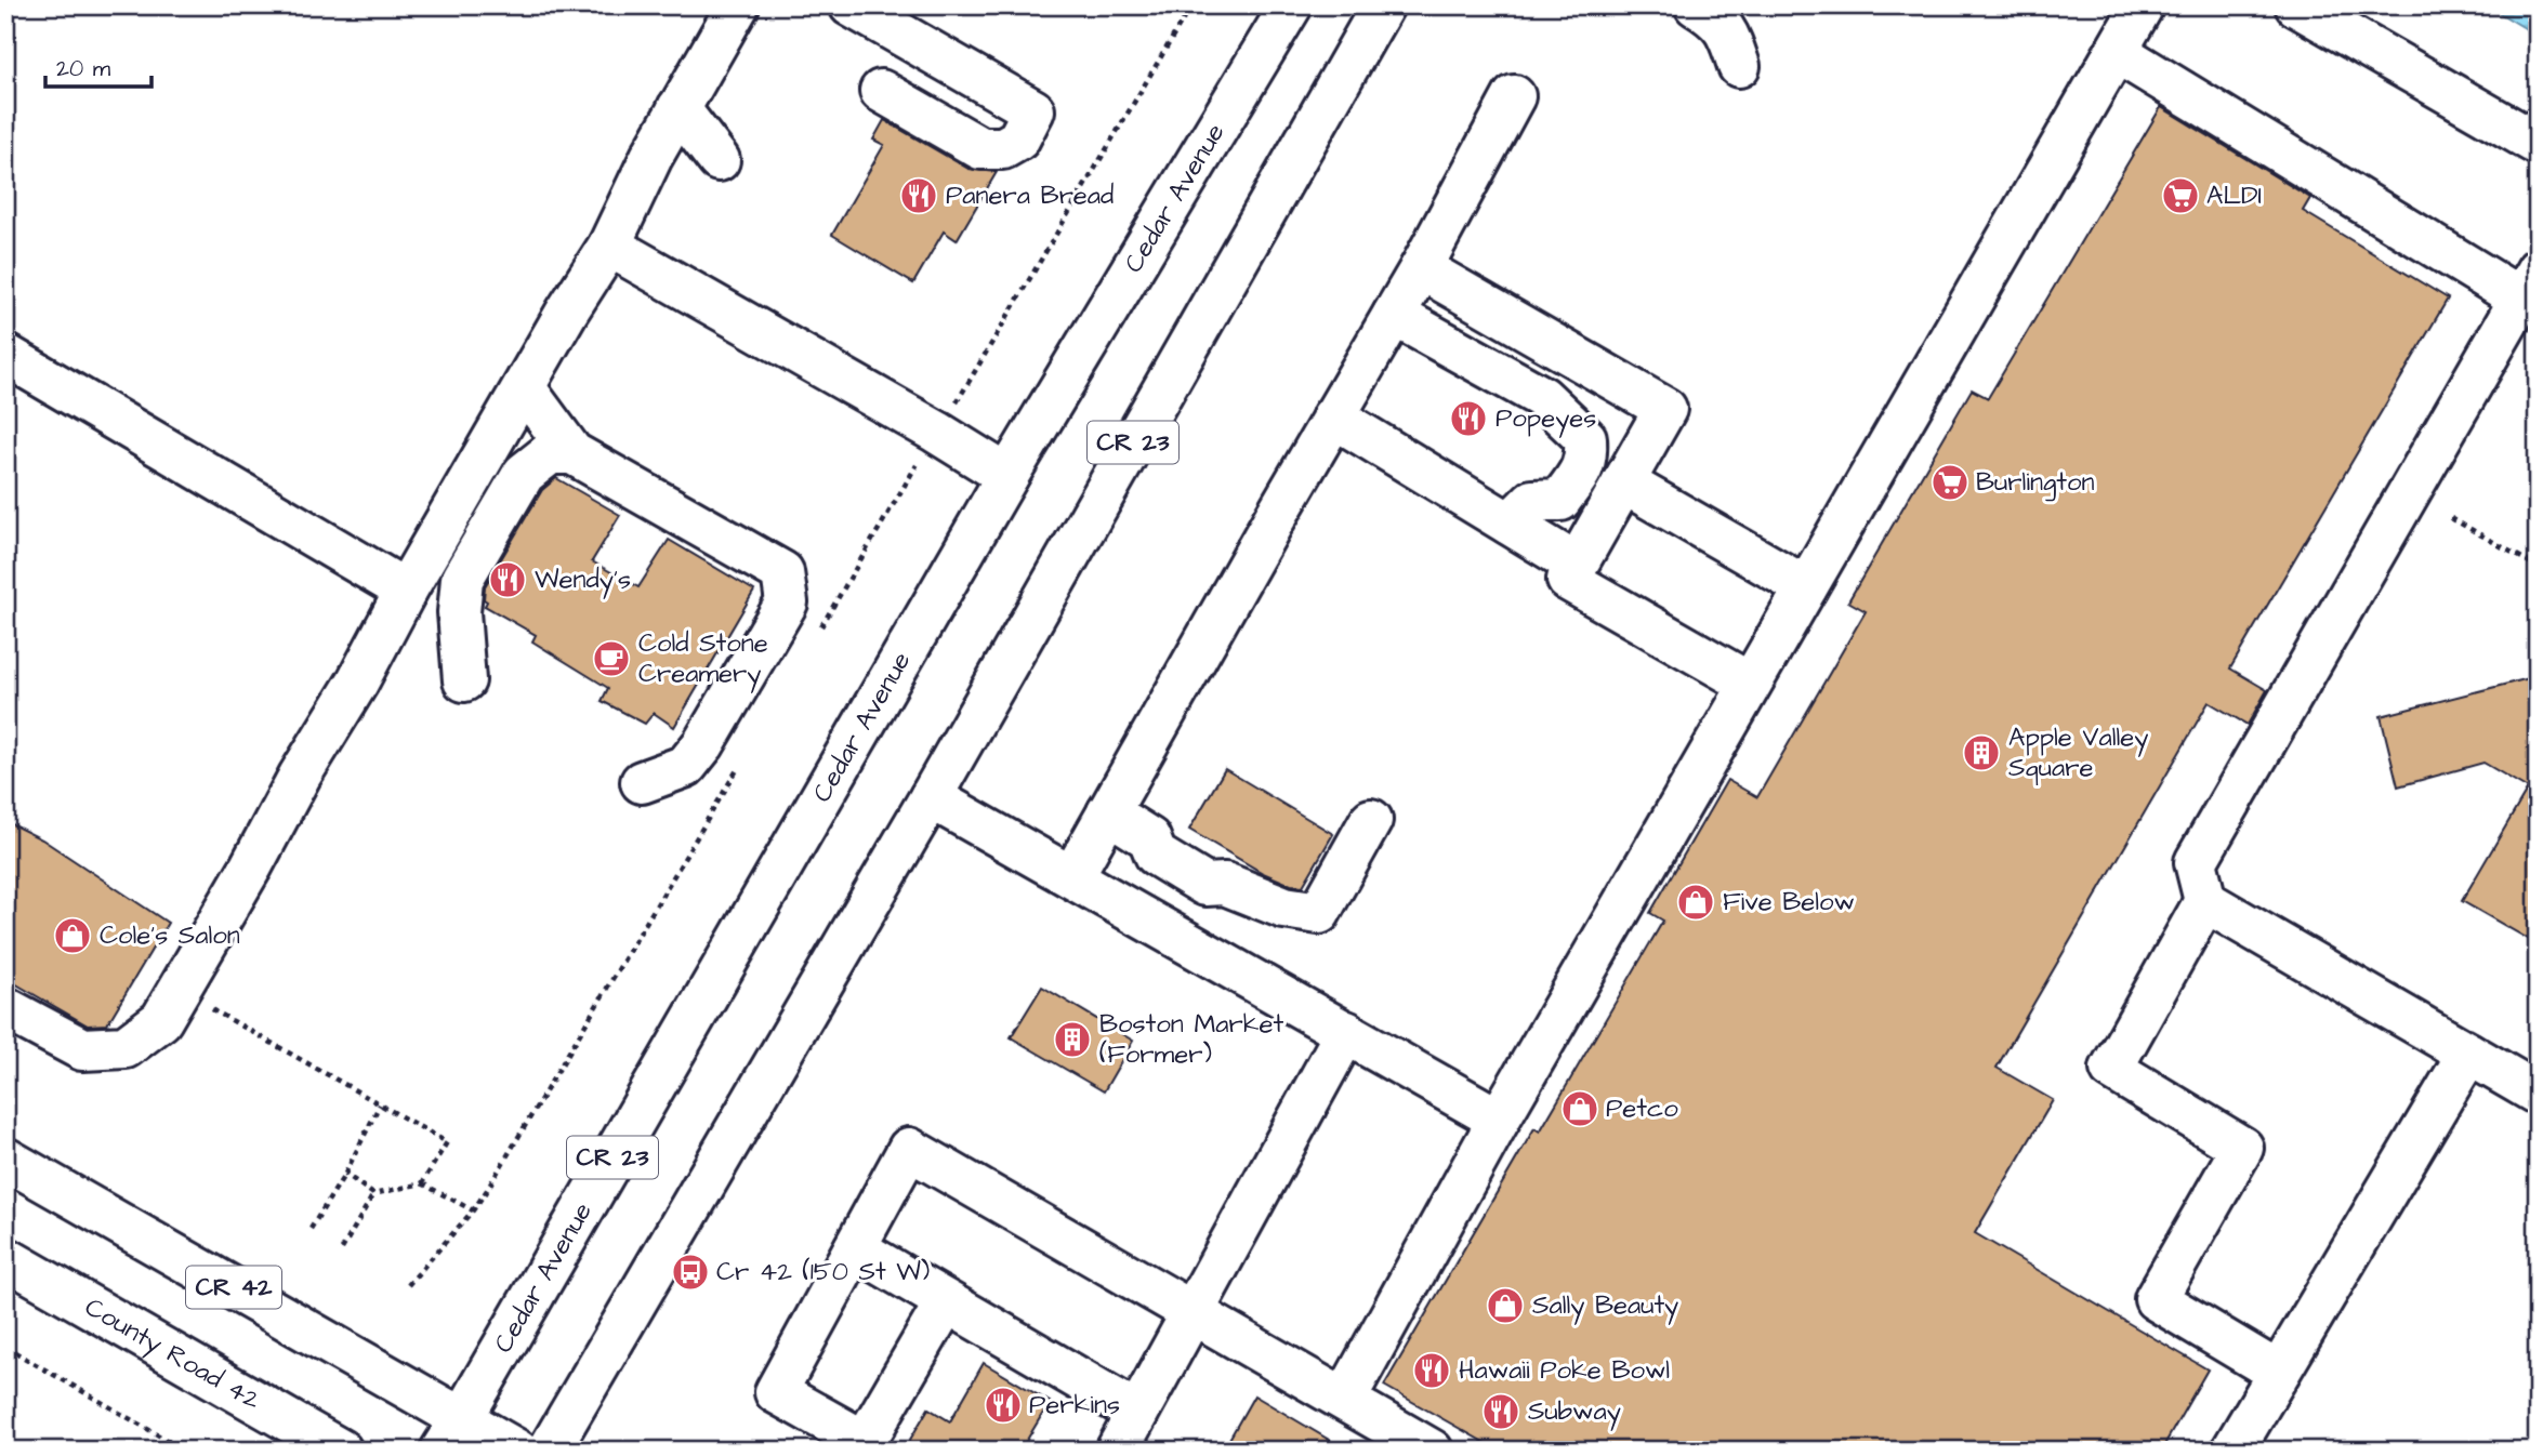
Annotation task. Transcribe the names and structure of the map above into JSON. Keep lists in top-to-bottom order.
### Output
{
  "streets": {
    "main road": [
      "Cedar Avenue",
      "CR 23",
      "CR 42",
      "County Road 42"
    ]
  },
  "crossings": [
    ["Cedar Avenue", "CR 42"]
  ],
  "places": {
    "restaurant": [
      "Panera Bread",
      "Popeyes",
      "Wendy's",
      "Hawaii Poke Bowl",
      "Perkins",
      "Subway"
    ],
    "supermarket": ["ALDI", "Burlington"],
    "cafe": ["Cold Stone Creamery"],
    "building": ["Apple Valley Square", "Boston Market (Former)"],
    "shop": [
      "Five Below",
      "Cole's Salon",
      "Petco",
      "Sally Beauty"
    ],
    "bus stop": ["Cr 42 (150 St W)"]
  },
  "scale_bar": "20 m"
}
